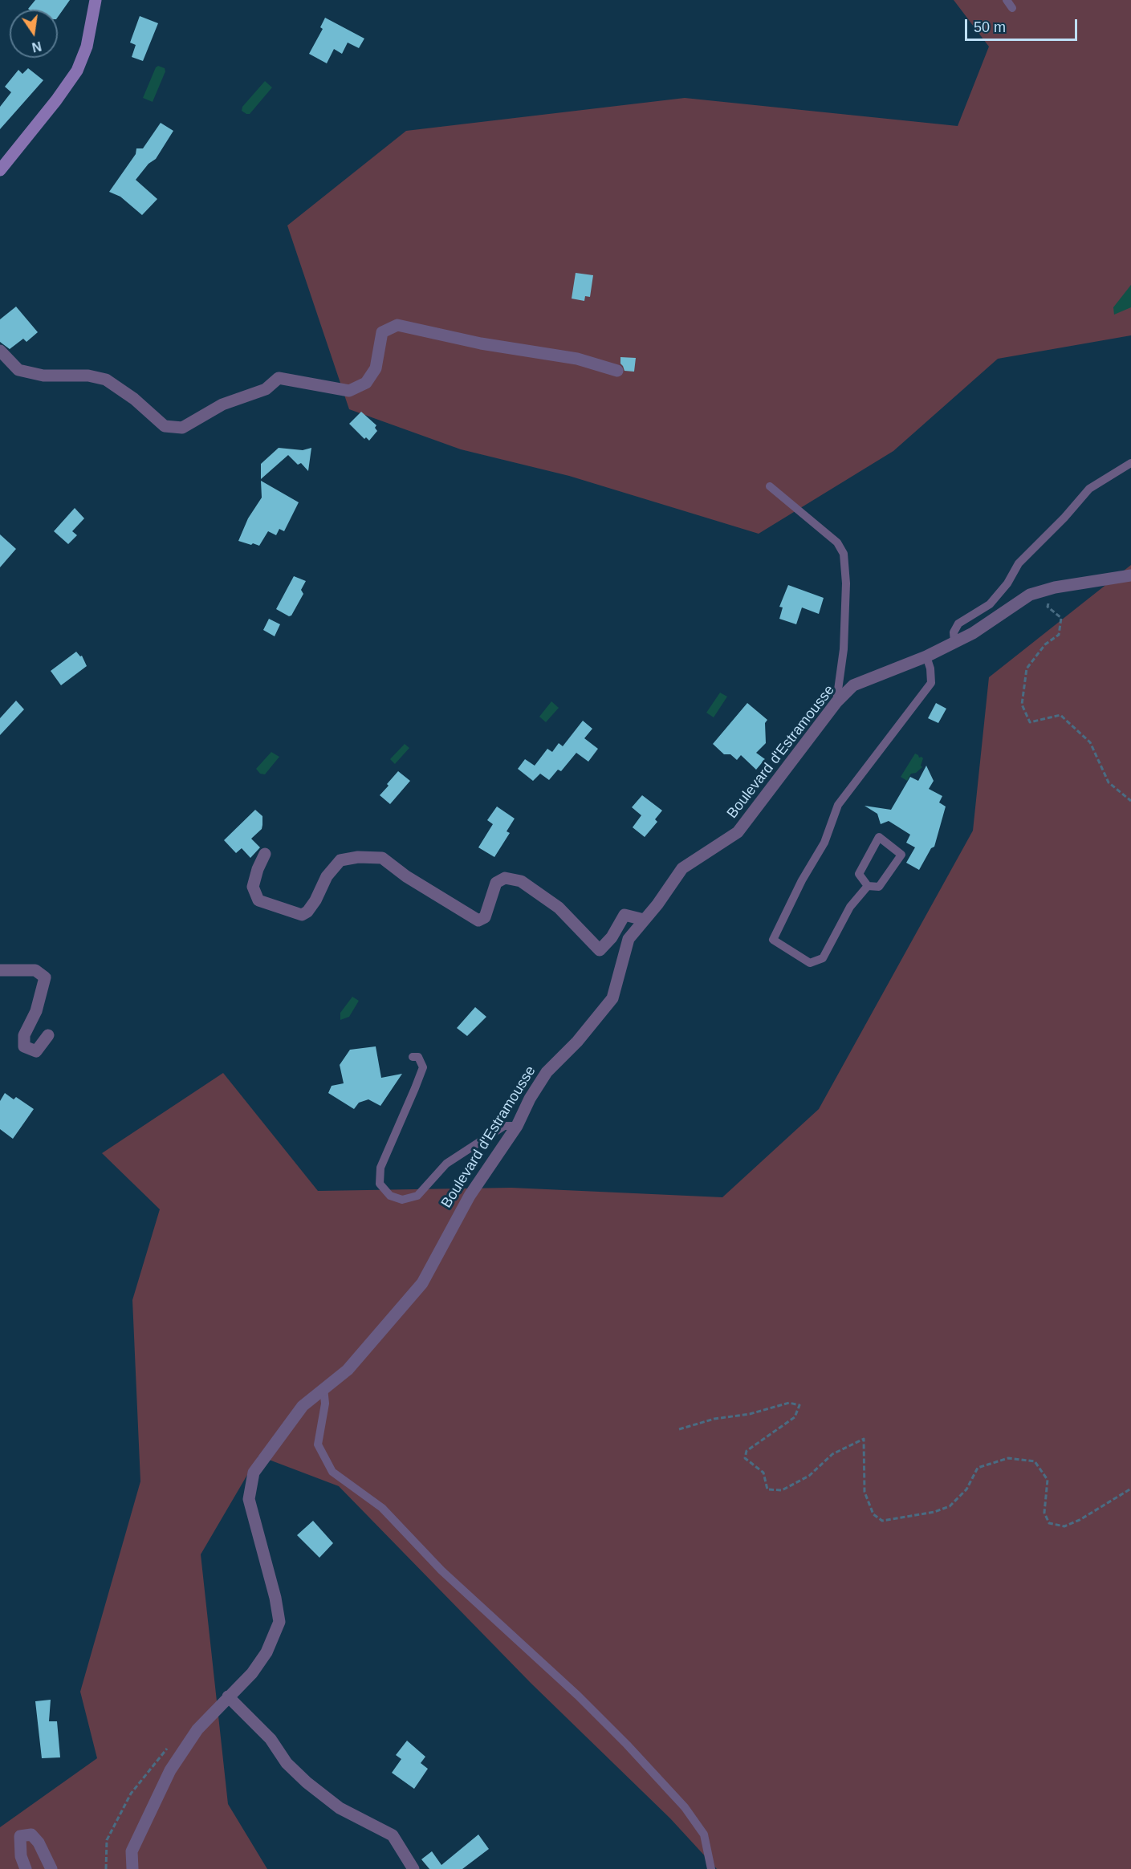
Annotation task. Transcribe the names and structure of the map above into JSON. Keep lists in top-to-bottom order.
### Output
{
  "streets": {
    "street": ["Boulevard d'Estramousse"]
  },
  "scale_bar": "50 m",
  "north": "bottom"
}
